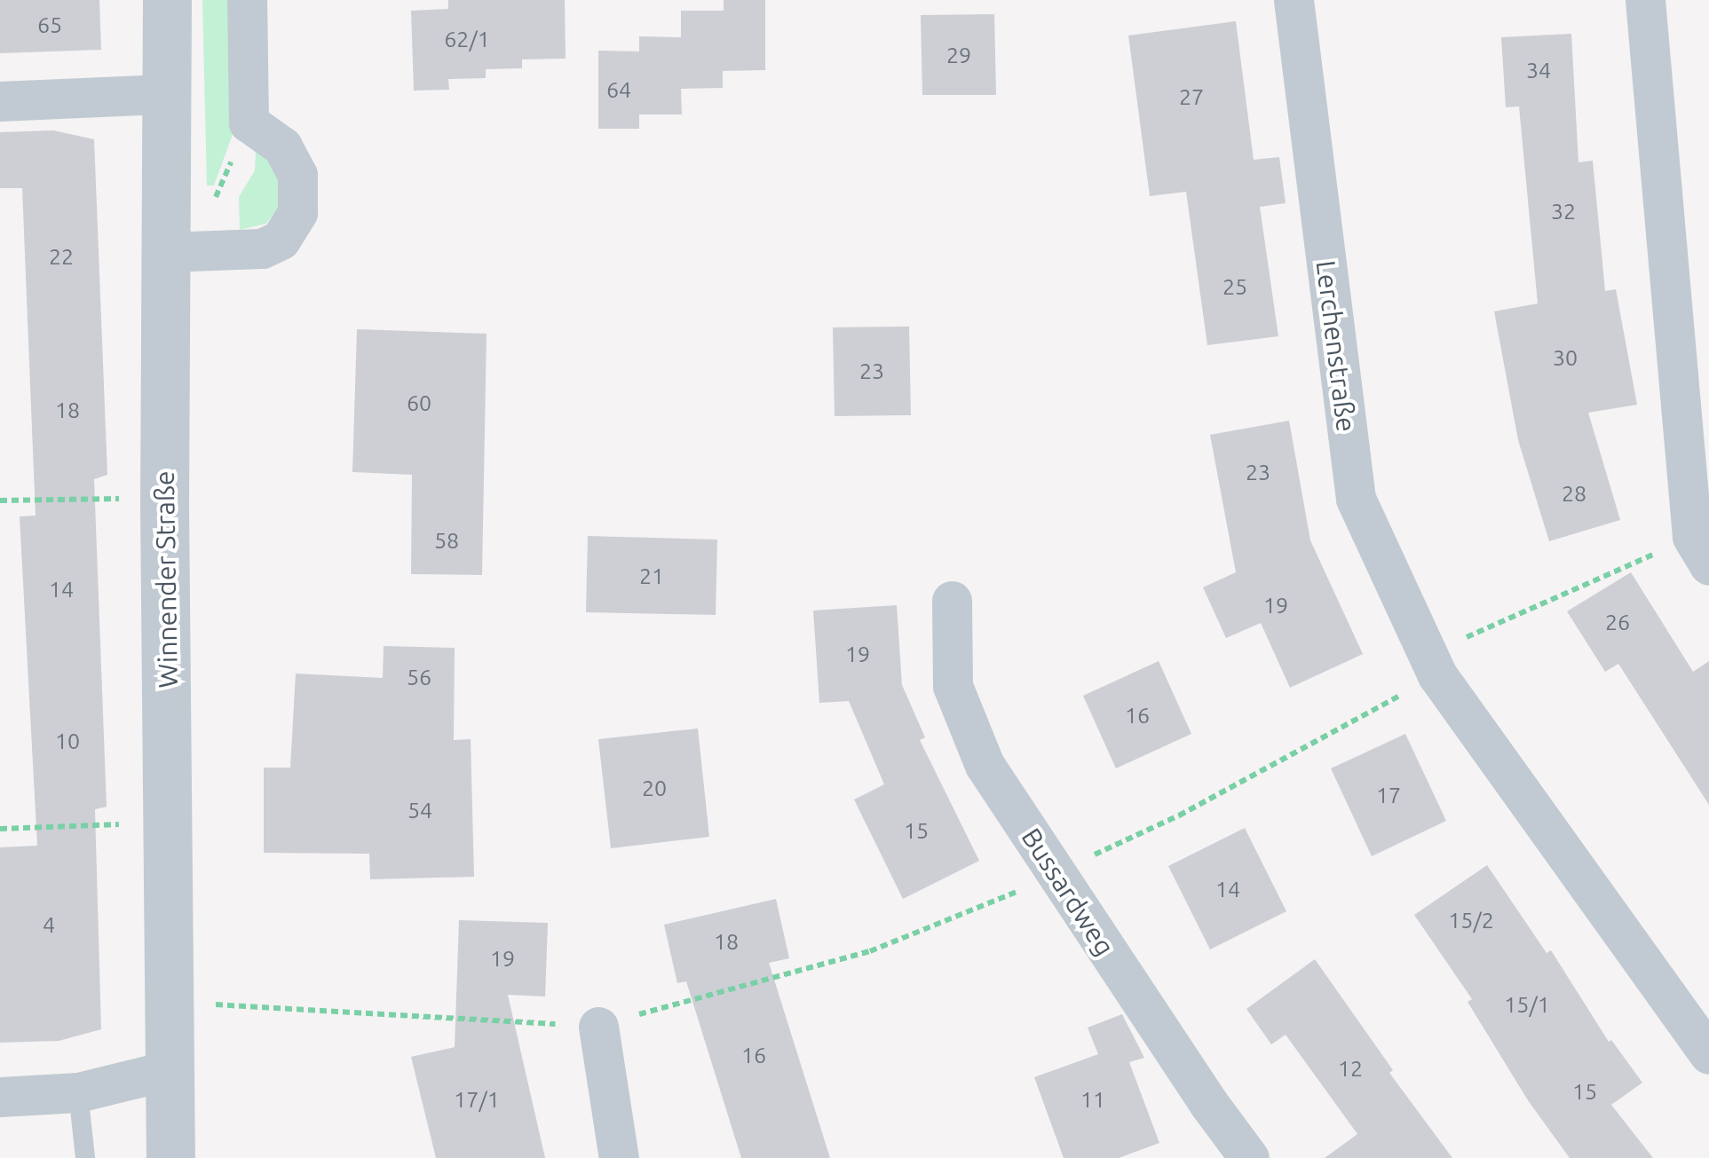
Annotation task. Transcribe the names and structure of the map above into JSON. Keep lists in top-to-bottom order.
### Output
{
  "streets": {
    "street": ["Lerchenstraße", "Winnender Straße", "Bussardweg"]
  },
  "house_numbers": [
    "65",
    "62/1",
    "29",
    "34",
    "64",
    "27",
    "32",
    "22",
    "25",
    "30",
    "23",
    "60",
    "18",
    "23",
    "28",
    "58",
    "21",
    "14",
    "19",
    "26",
    "19",
    "56",
    "16",
    "10",
    "20",
    "17",
    "54",
    "15",
    "14",
    "15/2",
    "4",
    "18",
    "19",
    "15/1",
    "16",
    "12",
    "15",
    "17/1",
    "11"
  ]
}
